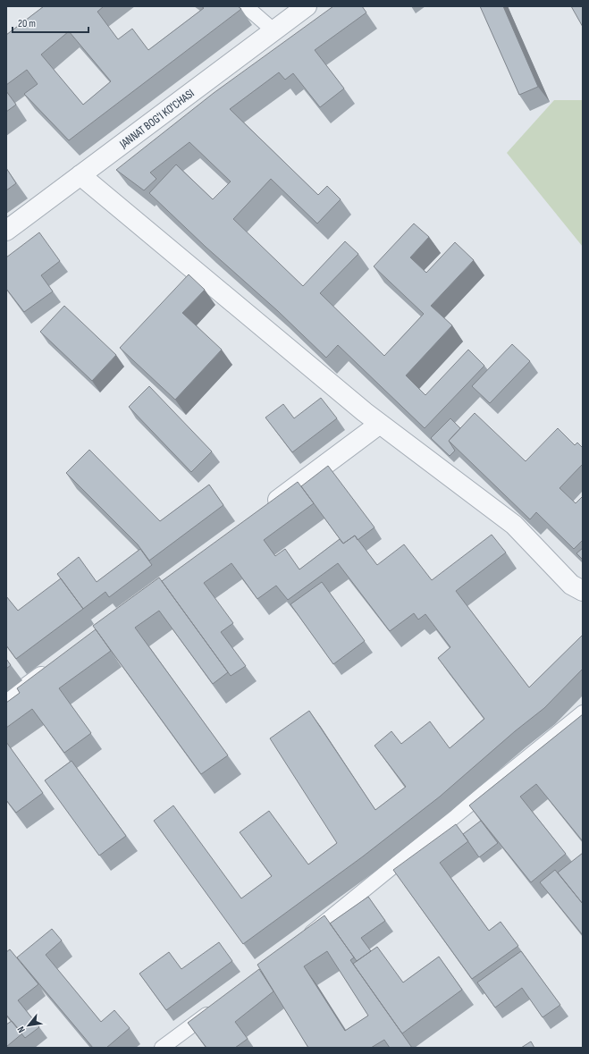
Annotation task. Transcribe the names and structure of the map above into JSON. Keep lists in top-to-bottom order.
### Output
{
  "streets": {
    "street": ["JANNAT BOG'I KO'CHASI"]
  },
  "scale_bar": "20 m",
  "north": "bottom left"
}
